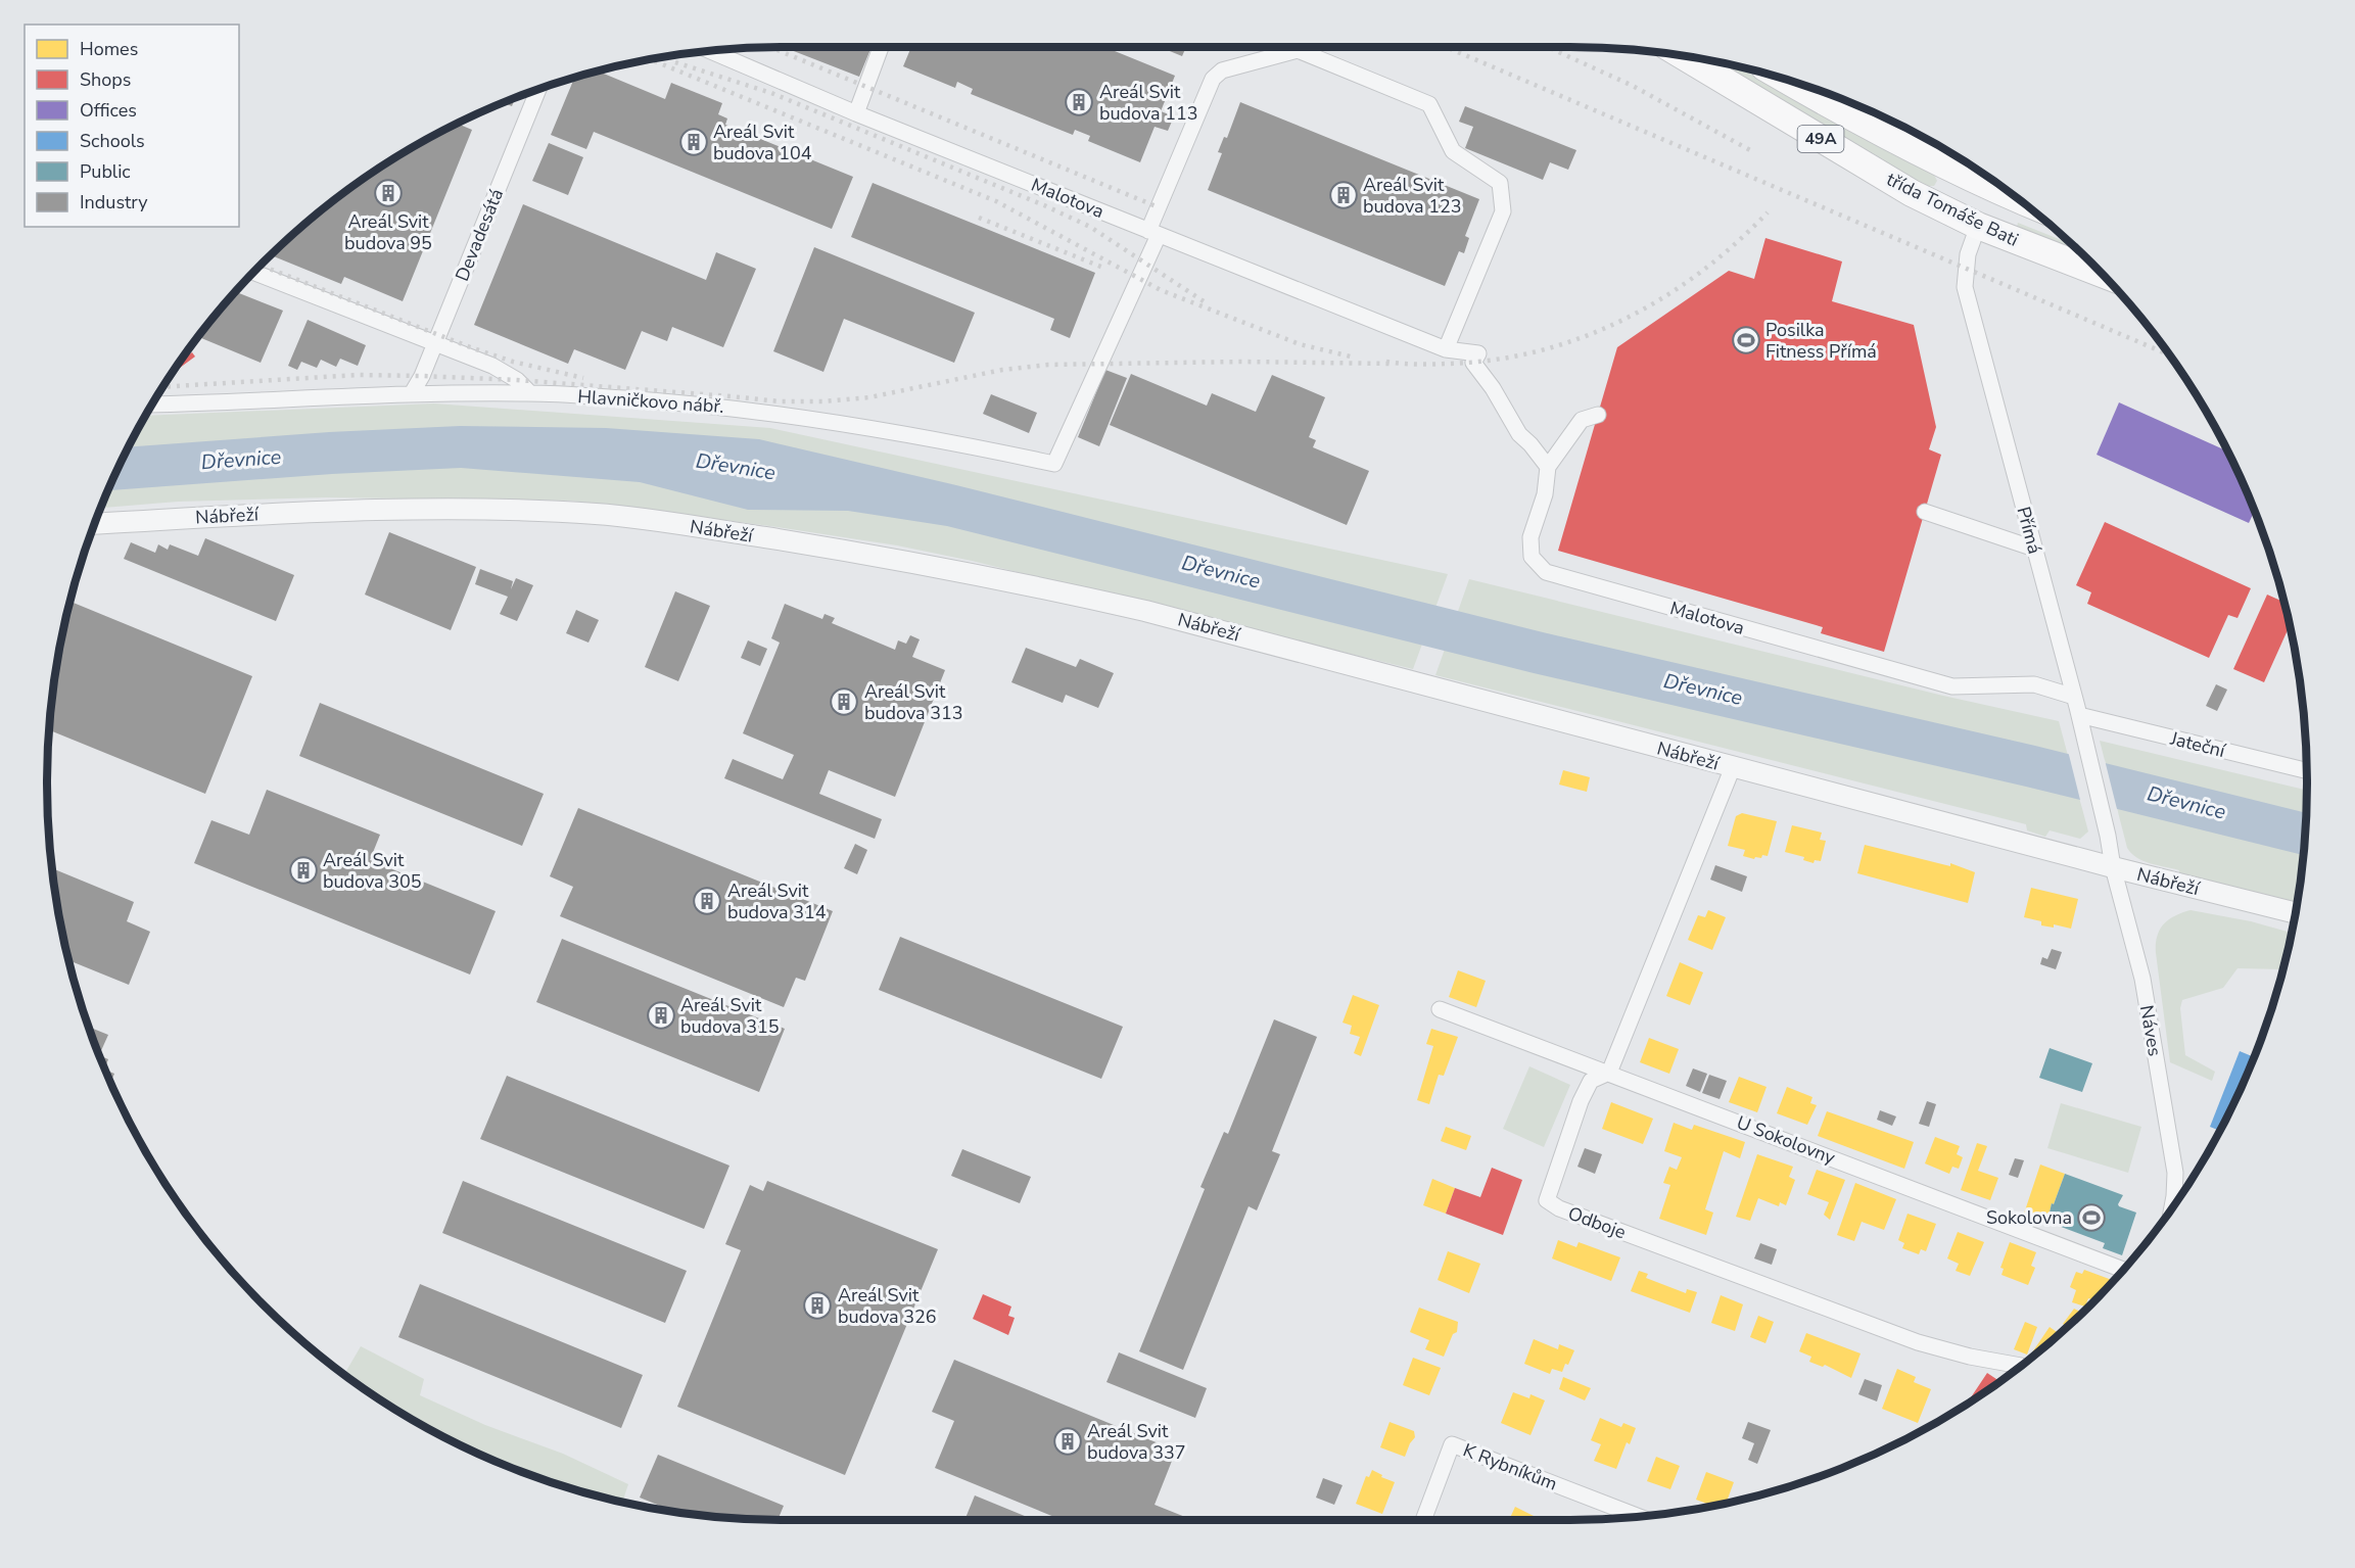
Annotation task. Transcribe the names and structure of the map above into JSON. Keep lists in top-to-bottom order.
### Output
{
  "streets": {
    "main road": ["49A", "třída Tomáše Bati"],
    "street": [
      "Malotova",
      "Devadesátá",
      "Hlavničkovo nábř.",
      "Nábřeží",
      "Přímá",
      "Jateční",
      "Náves",
      "U Sokolovny",
      "Odboje",
      "K Rybníkům"
    ]
  },
  "crossings": [
    ["Malotova", "Hlavničkovo nábř."],
    ["Malotova", "Přímá"],
    ["třída Tomáše Bati", "Přímá"],
    ["Devadesátá", "Hlavničkovo nábř."],
    ["Nábřeží", "Náves"],
    ["Přímá", "Jateční"],
    ["Přímá", "Náves"],
    ["U Sokolovny", "Odboje"]
  ],
  "water": ["Dřevnice"],
  "places": {
    "building": [
      "Areál Svit budova 113",
      "Areál Svit budova 104",
      "Areál Svit budova 95",
      "Areál Svit budova 123",
      "Areál Svit budova 313",
      "Areál Svit budova 305",
      "Areál Svit budova 314",
      "Areál Svit budova 315",
      "Areál Svit budova 326",
      "Areál Svit budova 337"
    ],
    "sports": ["Posilka Fitness Přímá", "Sokolovna"]
  },
  "legend": [
    "Homes",
    "Shops",
    "Offices",
    "Schools",
    "Public",
    "Industry"
  ]
}
